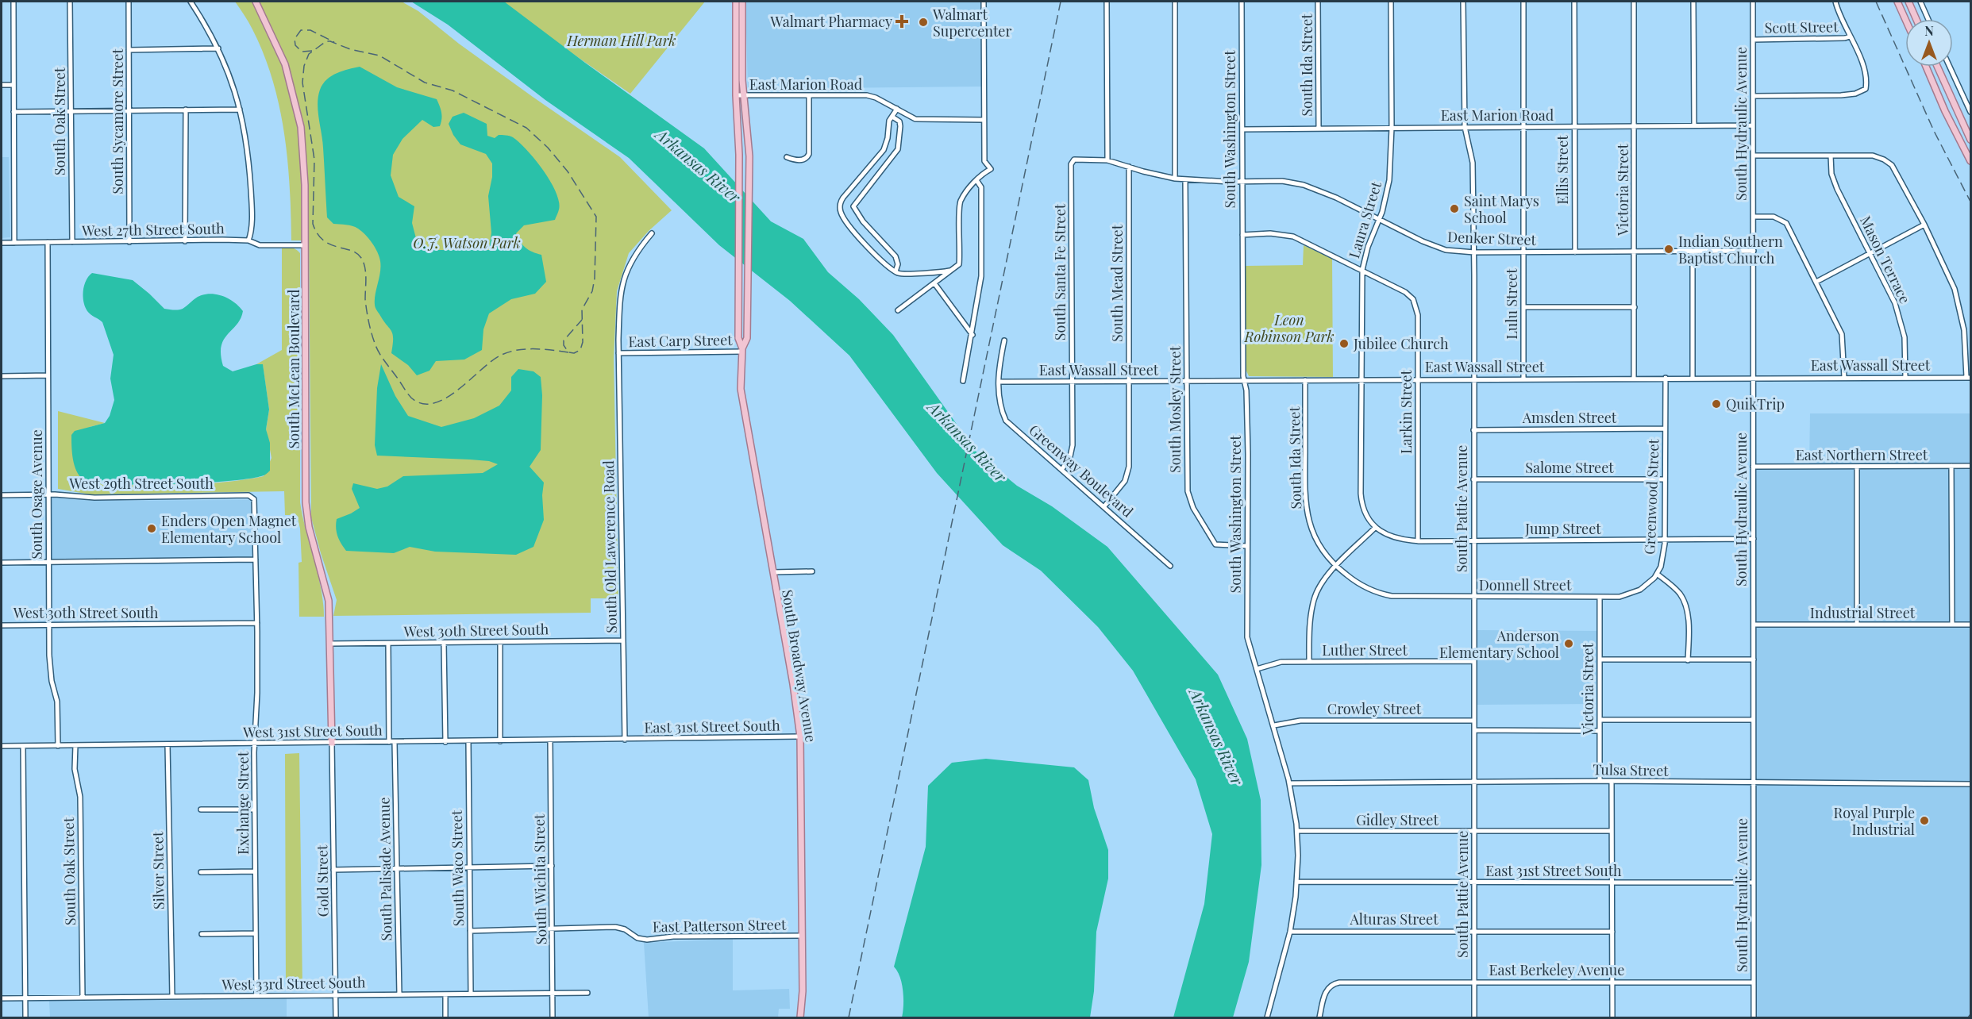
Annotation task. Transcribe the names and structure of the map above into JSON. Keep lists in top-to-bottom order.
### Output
{
  "streets": {
    "main road": ["South McLean Boulevard", "South Broadway Avenue"],
    "street": [
      "Scott Street",
      "South Ida Street",
      "East Marion Road",
      "South Oak Street",
      "South Sycamore Street",
      "South Hydraulic Avenue",
      "South Washington Street",
      "Ellis Street",
      "Victoria Street",
      "Laura Street",
      "West 27th Street South",
      "Denker Street",
      "Mason Terrace",
      "South Santa Fe Street",
      "South Mead Street",
      "Lulu Street",
      "East Carp Street",
      "East Wassall Street",
      "South Mosley Street",
      "Larkin Street",
      "Amsden Street",
      "East Northern Street",
      "Salome Street",
      "Greenway Boulevard",
      "West 29th Street South",
      "South Osage Avenue",
      "Greenwood Street",
      "South Pattie Avenue",
      "Jump Street",
      "South Old Lawerence Road",
      "Donnell Street",
      "West 30th Street South",
      "Industrial Street",
      "Luther Street",
      "Crowley Street",
      "East 31st Street South",
      "West 31st Street South",
      "Tulsa Street",
      "Exchange Street",
      "Gidley Street",
      "South Waco Street",
      "South Palisade Avenue",
      "Silver Street",
      "South Wichita Street",
      "Gold Street",
      "Alturas Street",
      "East Patterson Street",
      "East Berkeley Avenue",
      "West 33rd Street South"
    ]
  },
  "crossings": [
    ["Scott Street", "South Hydraulic Avenue"],
    ["South Ida Street", "East Marion Road"],
    ["South Ida Street", "East Wassall Street"],
    ["South Ida Street", "Donnell Street"],
    ["East Marion Road", "South Hydraulic Avenue"],
    ["East Marion Road", "South Washington Street"],
    ["East Marion Road", "Ellis Street"],
    ["East Marion Road", "Victoria Street"],
    ["East Marion Road", "Laura Street"],
    ["East Marion Road", "Lulu Street"],
    ["East Marion Road", "South Pattie Avenue"],
    ["East Marion Road", "South Broadway Avenue"],
    ["South Oak Street", "West 27th Street South"],
    ["South Oak Street", "West 31st Street South"],
    ["South Oak Street", "West 33rd Street South"],
    ["South Sycamore Street", "West 27th Street South"],
    ["South Hydraulic Avenue", "Denker Street"],
    ["South Hydraulic Avenue", "East Wassall Street"],
    ["South Hydraulic Avenue", "East Northern Street"],
    ["South Hydraulic Avenue", "Jump Street"],
    ["South Hydraulic Avenue", "Industrial Street"],
    ["South Hydraulic Avenue", "East 31st Street South"],
    ["South Hydraulic Avenue", "Tulsa Street"],
    ["South Hydraulic Avenue", "East Berkeley Avenue"],
    ["South Washington Street", "Denker Street"],
    ["South Washington Street", "East Wassall Street"],
    ["South Washington Street", "South Mosley Street"],
    ["South Washington Street", "Larkin Street"],
    ["South Washington Street", "Luther Street"],
    ["South Washington Street", "Crowley Street"],
    ["South Washington Street", "East 31st Street South"],
    ["South Washington Street", "Tulsa Street"],
    ["South Washington Street", "Gidley Street"],
    ["South Washington Street", "Alturas Street"],
    ["Ellis Street", "Denker Street"],
    ["Victoria Street", "Denker Street"],
    ["Victoria Street", "East Wassall Street"],
    ["Victoria Street", "Donnell Street"],
    ["Victoria Street", "Tulsa Street"],
    ["Laura Street", "Denker Street"],
    ["Laura Street", "East Wassall Street"],
    ["Laura Street", "Larkin Street"],
    ["Laura Street", "Jump Street"],
    ["West 27th Street South", "South McLean Boulevard"],
    ["West 27th Street South", "South Osage Avenue"],
    ["Denker Street", "Lulu Street"],
    ["Denker Street", "South Pattie Avenue"],
    ["Mason Terrace", "East Wassall Street"],
    ["South Santa Fe Street", "East Wassall Street"],
    ["South Santa Fe Street", "Greenway Boulevard"],
    ["South Mead Street", "East Wassall Street"],
    ["South Mead Street", "Greenway Boulevard"],
    ["Lulu Street", "East Wassall Street"],
    ["East Carp Street", "South Old Lawerence Road"],
    ["East Carp Street", "South Broadway Avenue"],
    ["East Wassall Street", "South Mosley Street"],
    ["East Wassall Street", "Larkin Street"],
    ["East Wassall Street", "Greenway Boulevard"],
    ["East Wassall Street", "Greenwood Street"],
    ["East Wassall Street", "South Pattie Avenue"],
    ["South McLean Boulevard", "West 30th Street South"],
    ["South McLean Boulevard", "West 31st Street South"],
    ["South McLean Boulevard", "Gold Street"],
    ["Larkin Street", "Jump Street"],
    ["Amsden Street", "Greenwood Street"],
    ["Amsden Street", "South Pattie Avenue"],
    ["Salome Street", "Greenwood Street"],
    ["Salome Street", "South Pattie Avenue"],
    ["West 29th Street South", "South Osage Avenue"],
    ["West 29th Street South", "Exchange Street"],
    ["South Osage Avenue", "West 30th Street South"],
    ["South Osage Avenue", "West 31st Street South"],
    ["Greenwood Street", "Jump Street"],
    ["Greenwood Street", "Donnell Street"],
    ["South Pattie Avenue", "Jump Street"],
    ["South Pattie Avenue", "Donnell Street"],
    ["South Pattie Avenue", "Luther Street"],
    ["South Pattie Avenue", "Crowley Street"],
    ["South Pattie Avenue", "East 31st Street South"],
    ["South Pattie Avenue", "Tulsa Street"],
    ["South Pattie Avenue", "Gidley Street"],
    ["South Pattie Avenue", "Alturas Street"],
    ["South Pattie Avenue", "East Berkeley Avenue"],
    ["South Old Lawerence Road", "West 30th Street South"],
    ["South Old Lawerence Road", "East 31st Street South"],
    ["South Old Lawerence Road", "West 31st Street South"],
    ["West 30th Street South", "Exchange Street"],
    ["West 30th Street South", "South Palisade Avenue"],
    ["South Broadway Avenue", "East 31st Street South"],
    ["South Broadway Avenue", "East Patterson Street"],
    ["East 31st Street South", "West 31st Street South"],
    ["West 31st Street South", "Exchange Street"],
    ["West 31st Street South", "South Waco Street"],
    ["West 31st Street South", "South Palisade Avenue"],
    ["West 31st Street South", "Silver Street"],
    ["West 31st Street South", "South Wichita Street"],
    ["West 31st Street South", "Gold Street"],
    ["Exchange Street", "West 33rd Street South"],
    ["South Waco Street", "West 33rd Street South"],
    ["South Palisade Avenue", "West 33rd Street South"],
    ["Silver Street", "West 33rd Street South"],
    ["South Wichita Street", "East Patterson Street"],
    ["South Wichita Street", "West 33rd Street South"],
    ["Gold Street", "West 33rd Street South"]
  ],
  "water": ["Arkansas River"],
  "parks": ["Herman Hill Park", "O.J. Watson Park", "Leon Robinson Park"],
  "places": {
    "health": ["Walmart Pharmacy"],
    "other": [
      "Walmart Supercenter",
      "Saint Marys School",
      "Indian Southern Baptist Church",
      "Jubilee Church",
      "QuikTrip",
      "Enders Open Magnet Elementary School",
      "Anderson Elementary School",
      "Royal Purple Industrial"
    ]
  },
  "north": "top"
}
